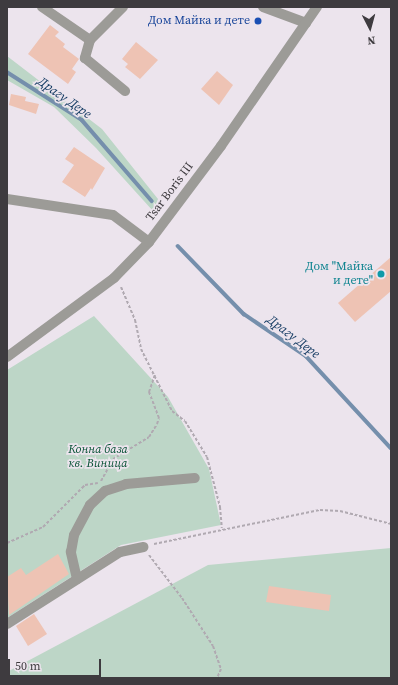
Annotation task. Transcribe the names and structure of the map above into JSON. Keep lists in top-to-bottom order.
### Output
{
  "streets": {
    "street": ["Tsar Boris III"]
  },
  "water": ["Драгу Дере"],
  "parks": ["Конна база кв. Виница"],
  "places": ["Дом Майка и дете", "Дом \"Майка и дете\""],
  "scale_bar": "50 m",
  "north": "bottom"
}
